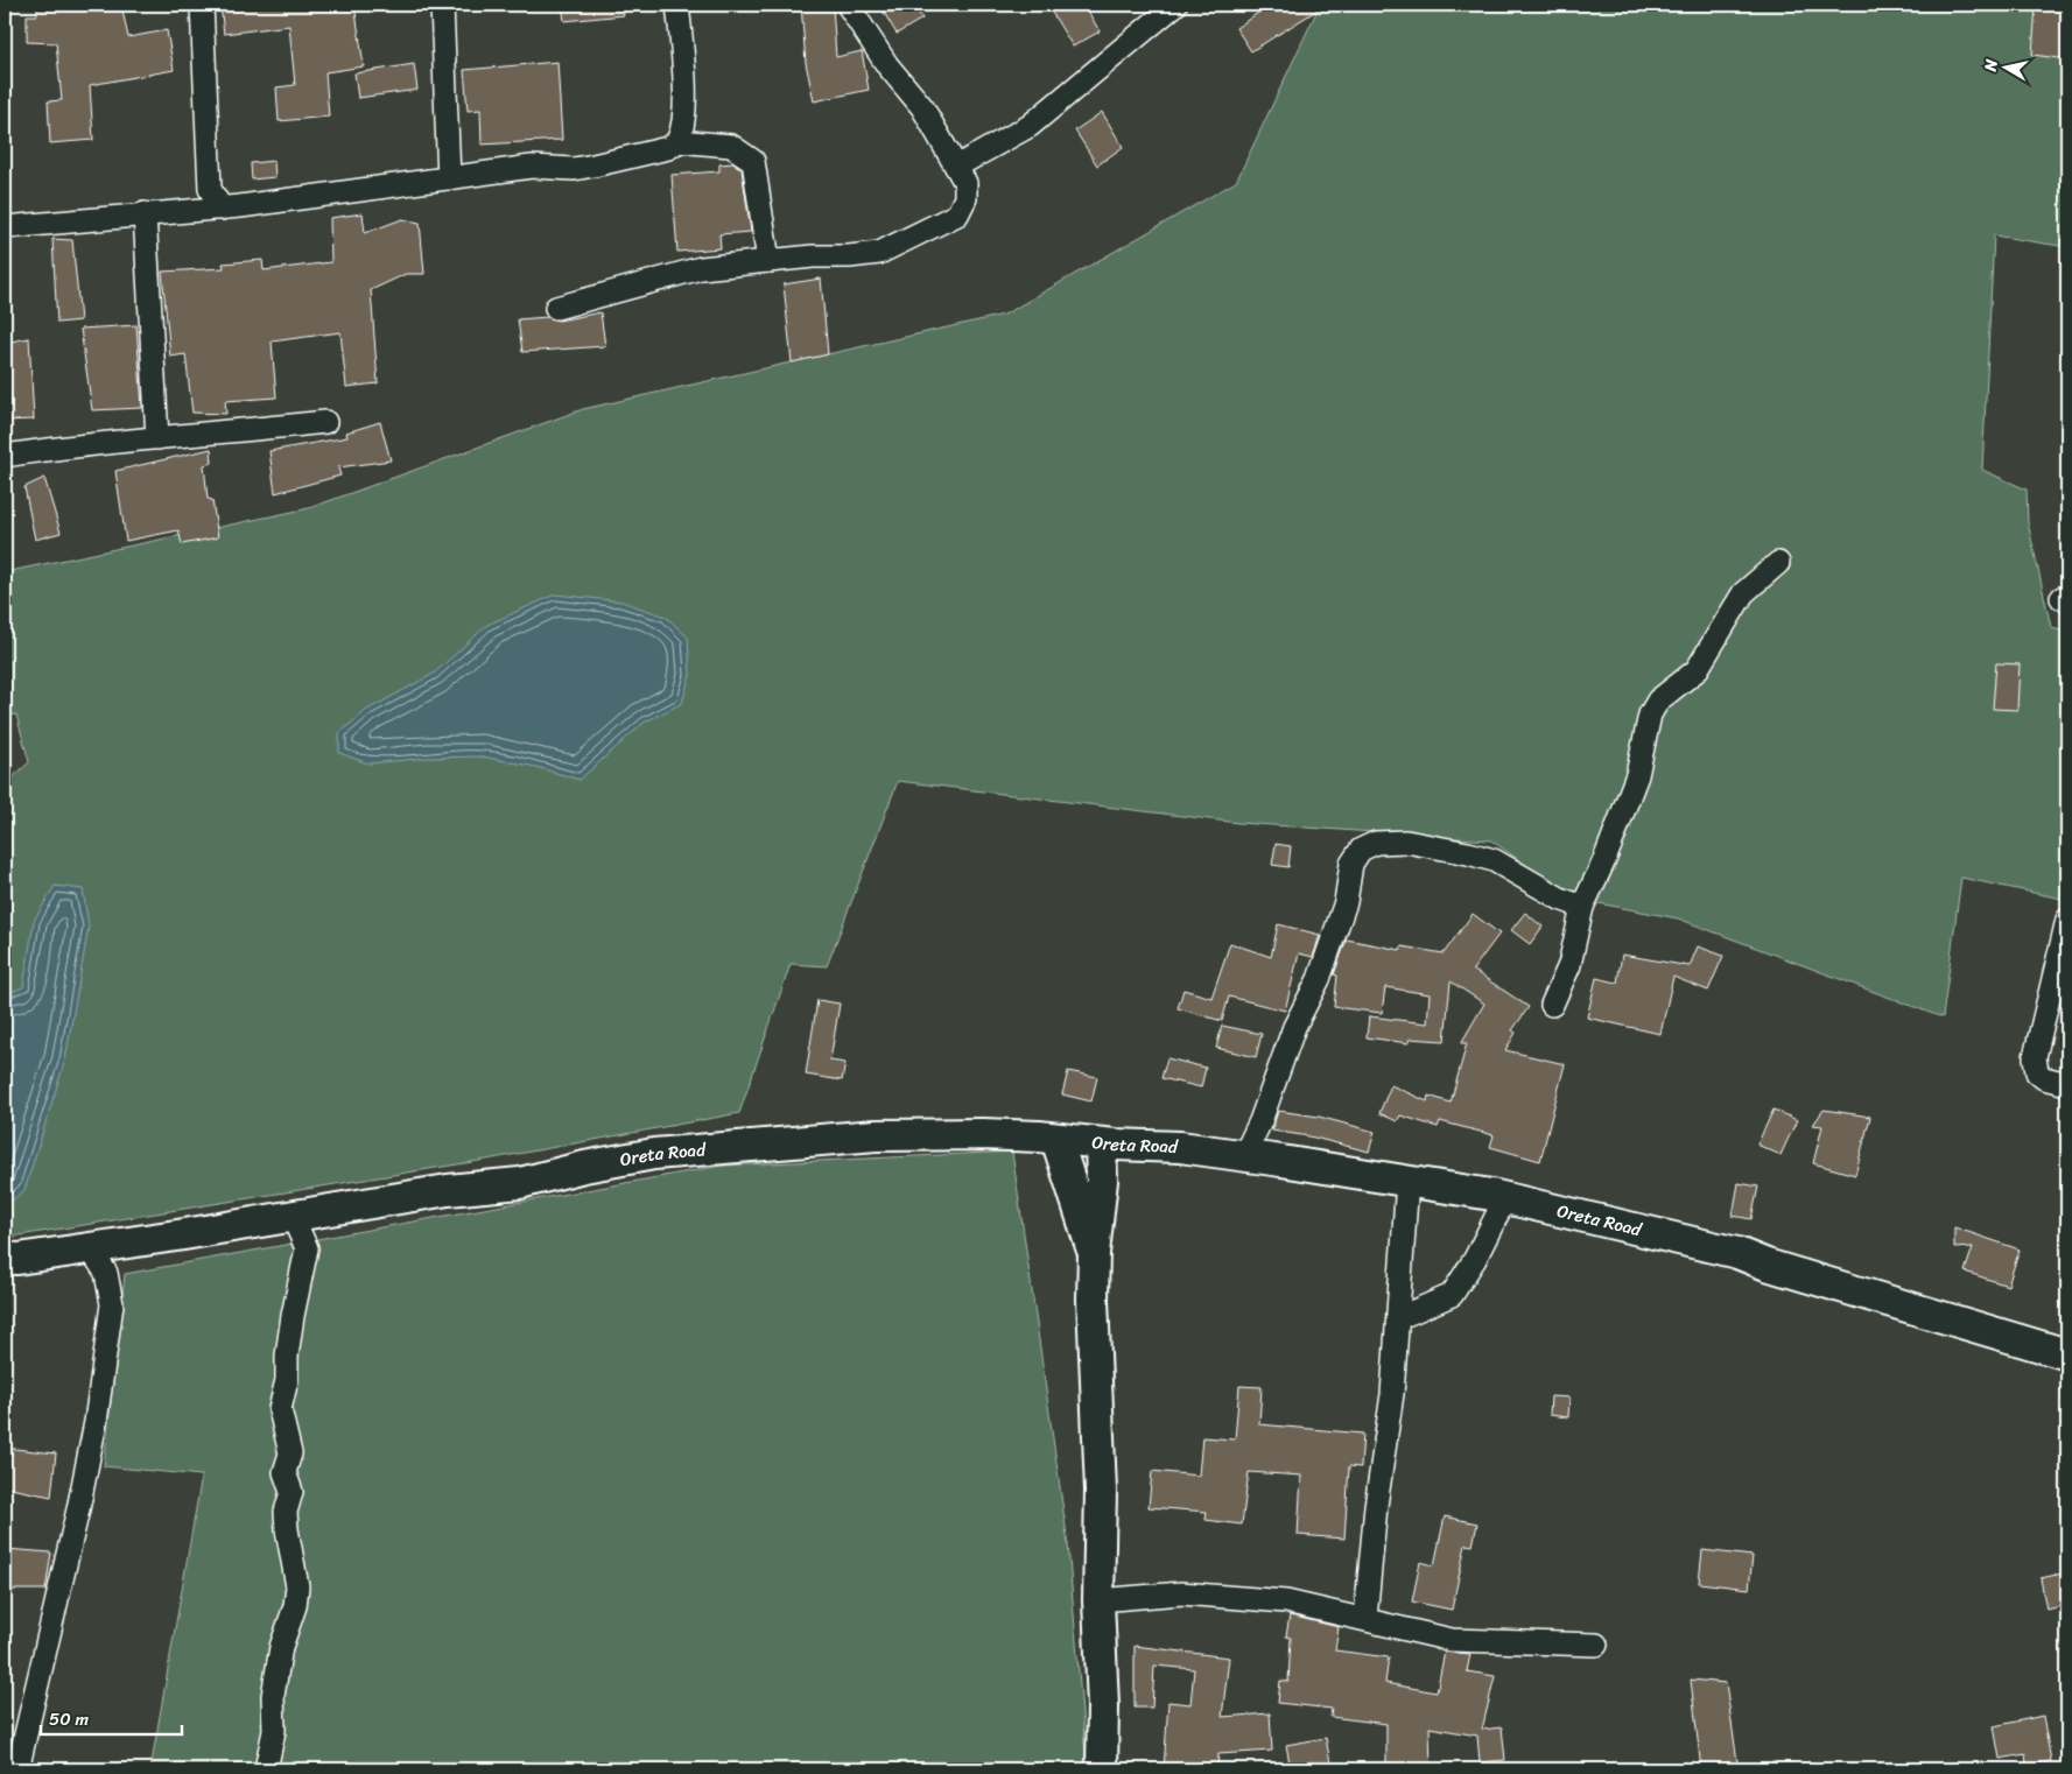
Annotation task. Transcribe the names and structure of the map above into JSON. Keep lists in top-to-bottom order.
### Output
{
  "streets": {
    "street": ["Oreta Road"]
  },
  "scale_bar": "50 m",
  "north": "left"
}
